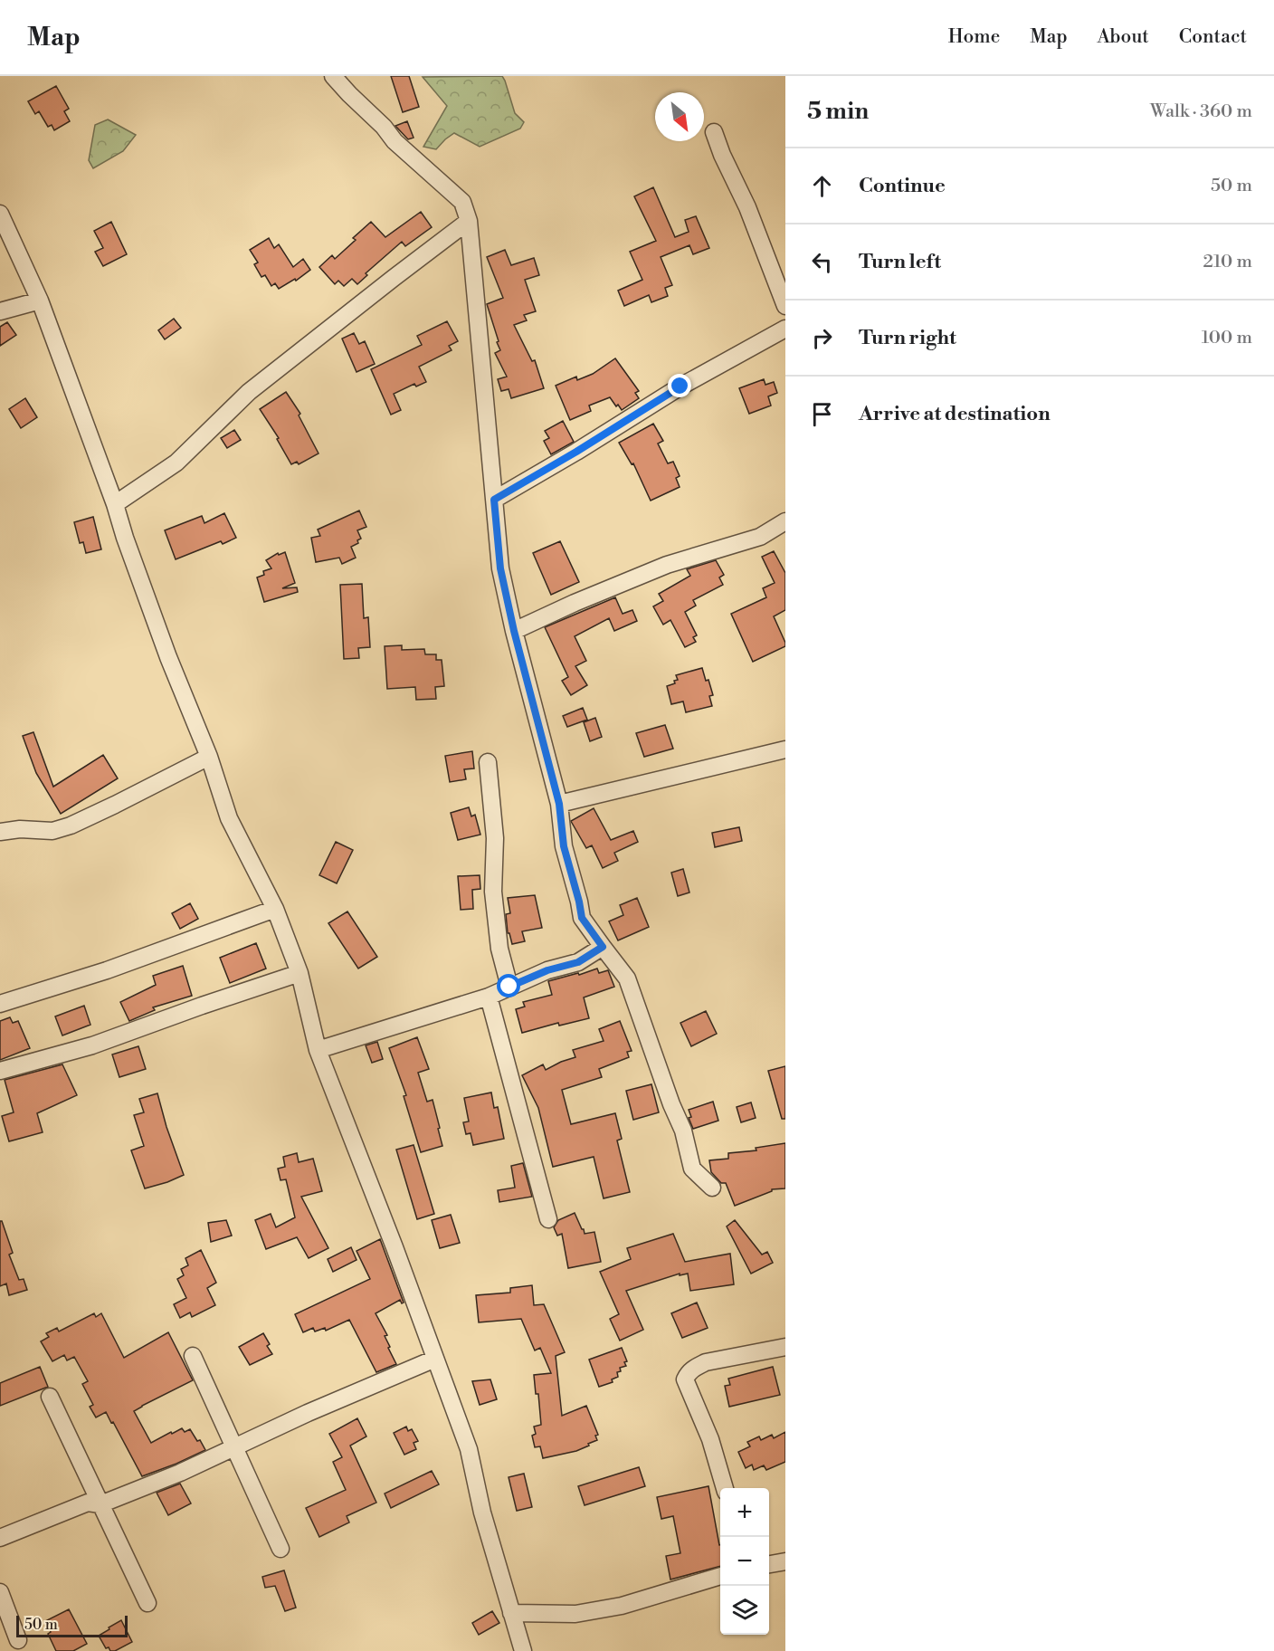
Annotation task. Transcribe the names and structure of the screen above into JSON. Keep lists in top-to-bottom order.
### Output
{
  "scale_bar": "50 m",
  "north": "bottom right",
  "page": {
    "header": "Map",
    "nav": [
      "Home",
      "Map",
      "About",
      "Contact"
    ],
    "heading": ["5 min", "Walk · 360 m"],
    "list": [
      ["Continue", "50 m"],
      ["Turn left", "210 m"],
      ["Turn right", "100 m"],
      "Arrive at destination"
    ],
    "map_buttons": ["+", "−"],
    "scale": "50 m"
  }
}
